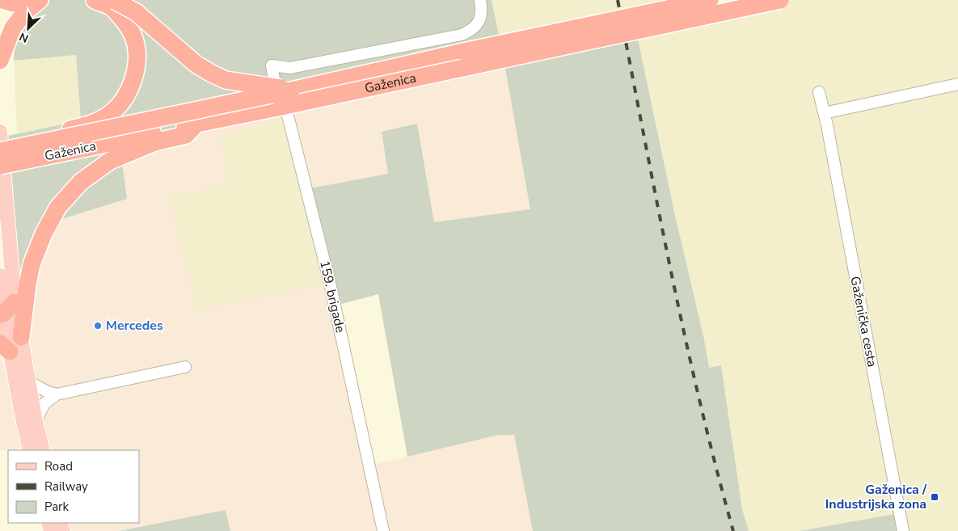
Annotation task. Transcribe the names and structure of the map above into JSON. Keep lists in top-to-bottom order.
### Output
{
  "streets": {
    "highway": ["Gaženica"],
    "street": ["159. brigade", "Gaženička cesta"]
  },
  "places": {
    "other": ["Mercedes"],
    "transit": ["Gaženica / Industrijska zona"]
  },
  "legend": ["Road", "Railway", "Park"],
  "north": "bottom left"
}
